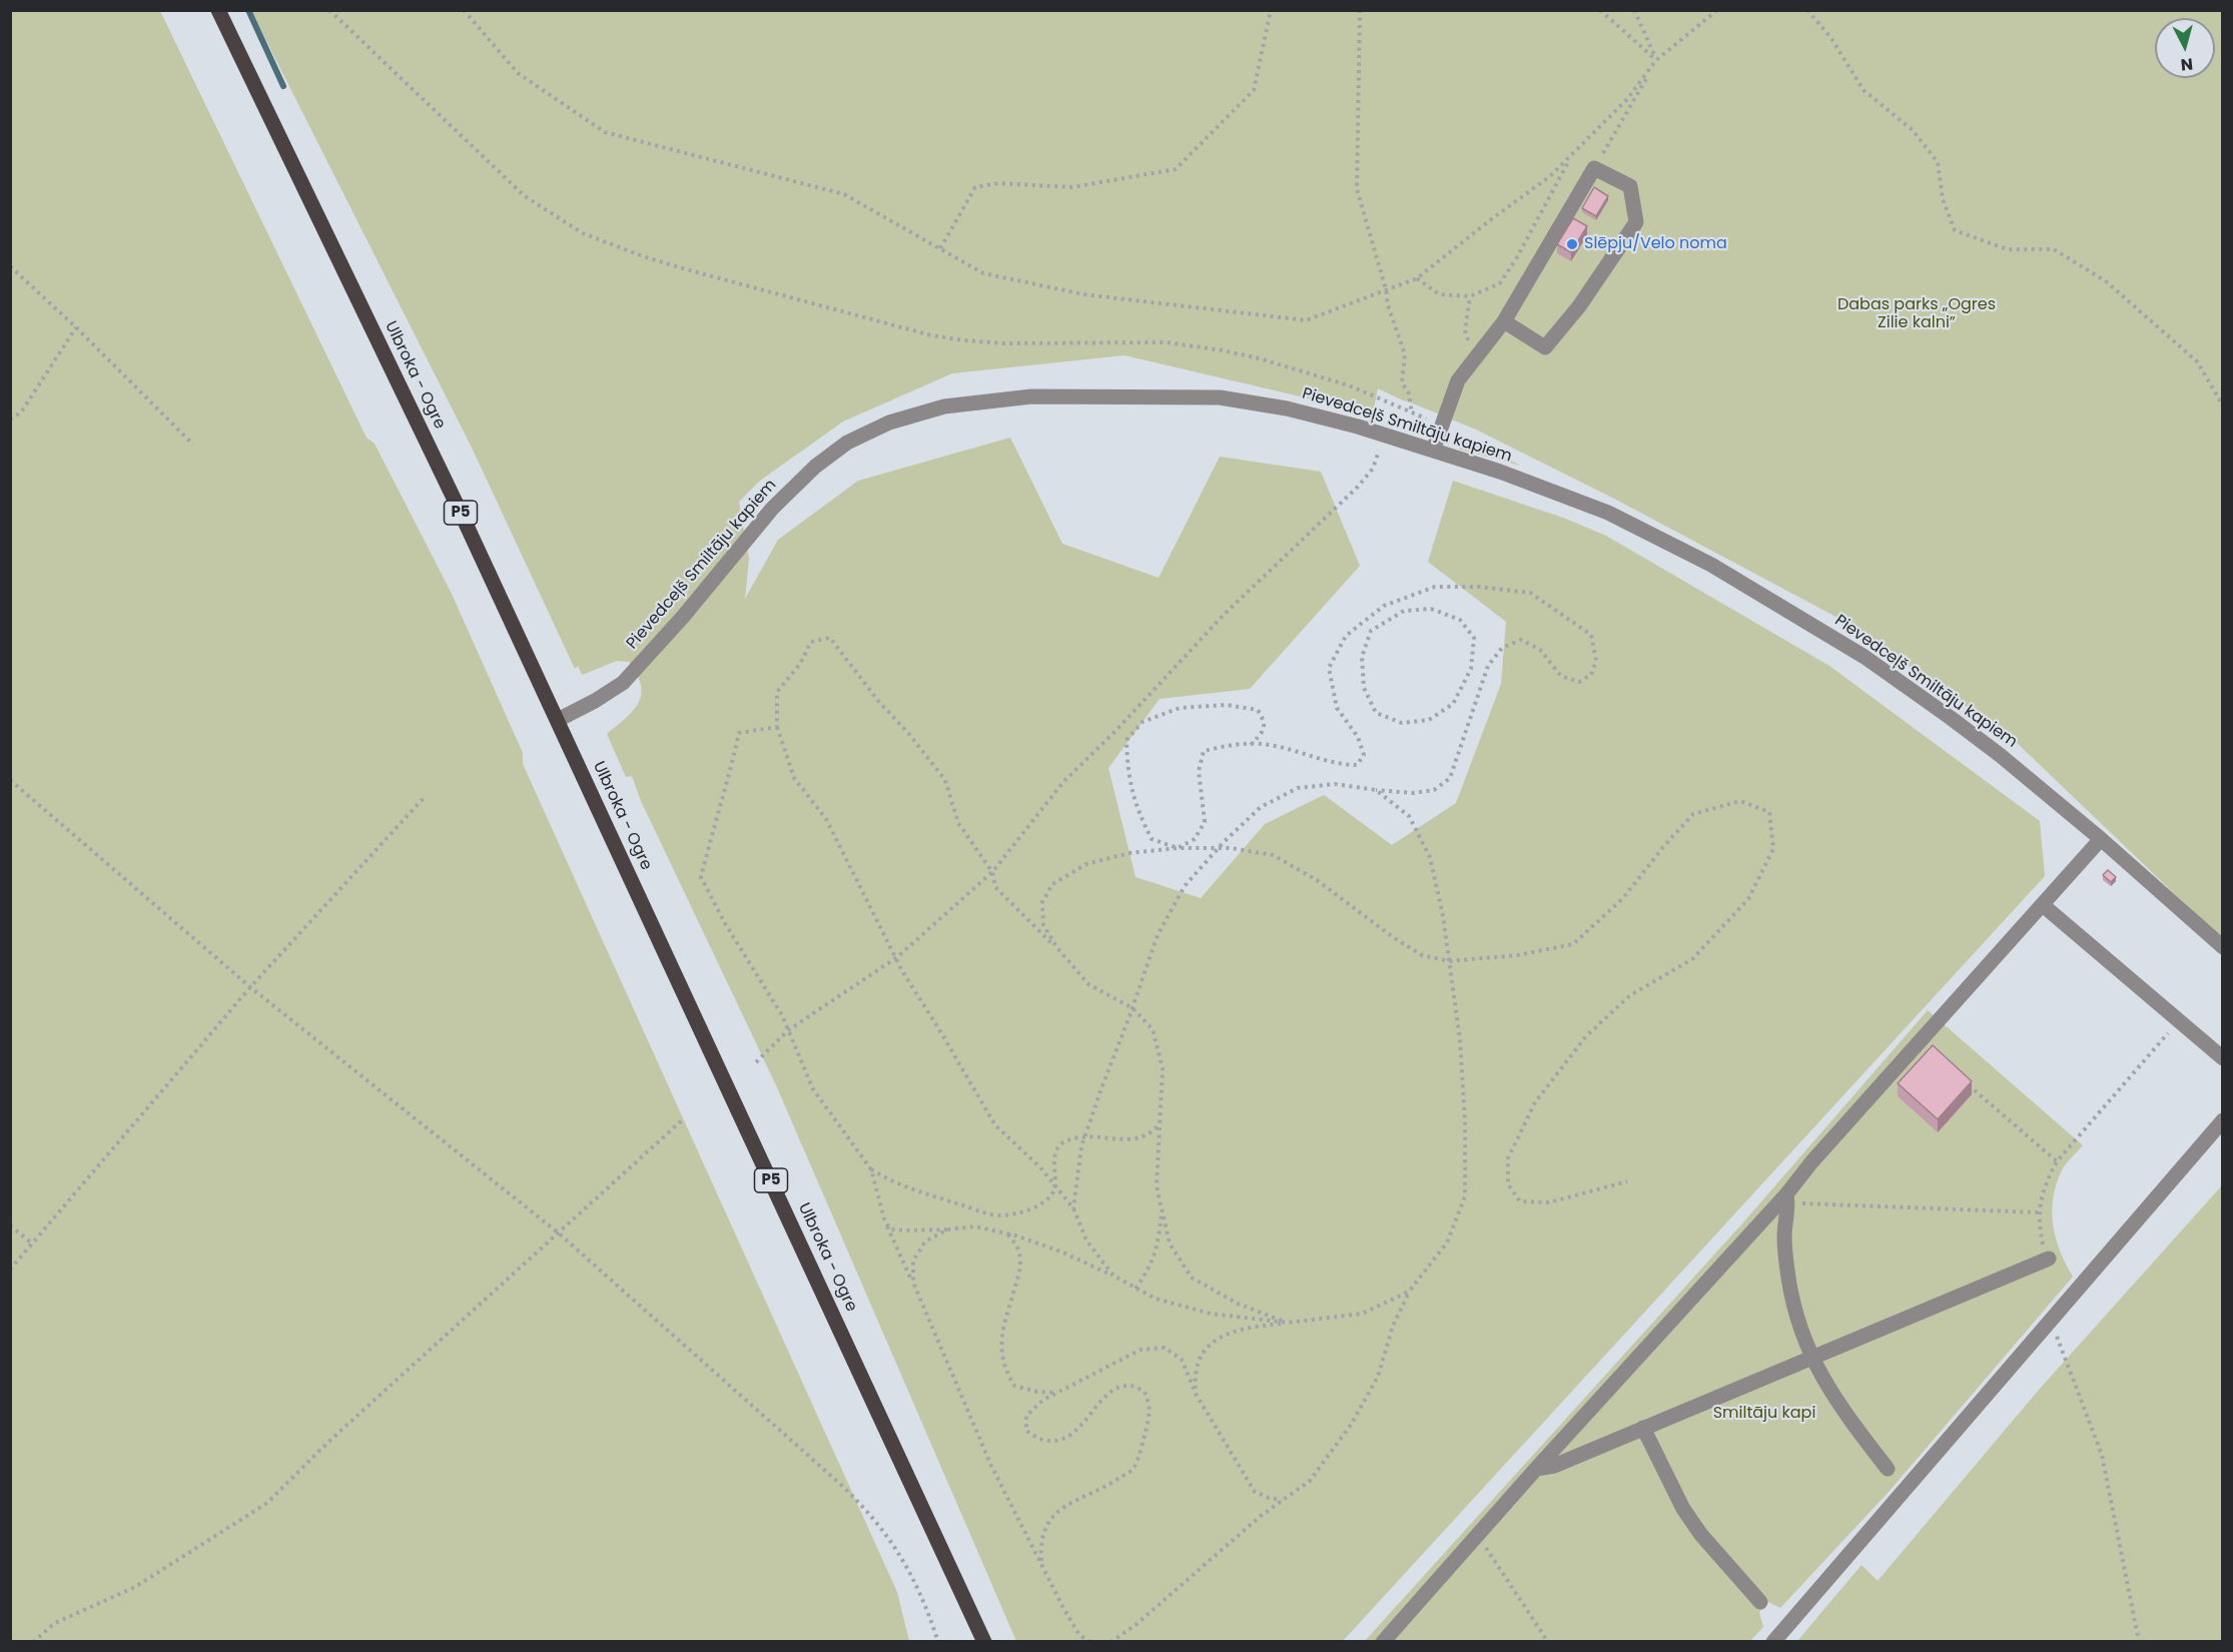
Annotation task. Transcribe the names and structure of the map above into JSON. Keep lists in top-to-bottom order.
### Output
{
  "streets": {
    "main road": ["Ulbroka - Ogre", "P5"],
    "street": ["Pievedceļš Smiltāju kapiem"]
  },
  "crossings": [
    ["Ulbroka - Ogre", "Pievedceļš Smiltāju kapiem"]
  ],
  "parks": ["Dabas parks „Ogres Zilie kalni”", "Smiltāju kapi"],
  "places": ["Slēpju/Velo noma"],
  "north": "bottom"
}
